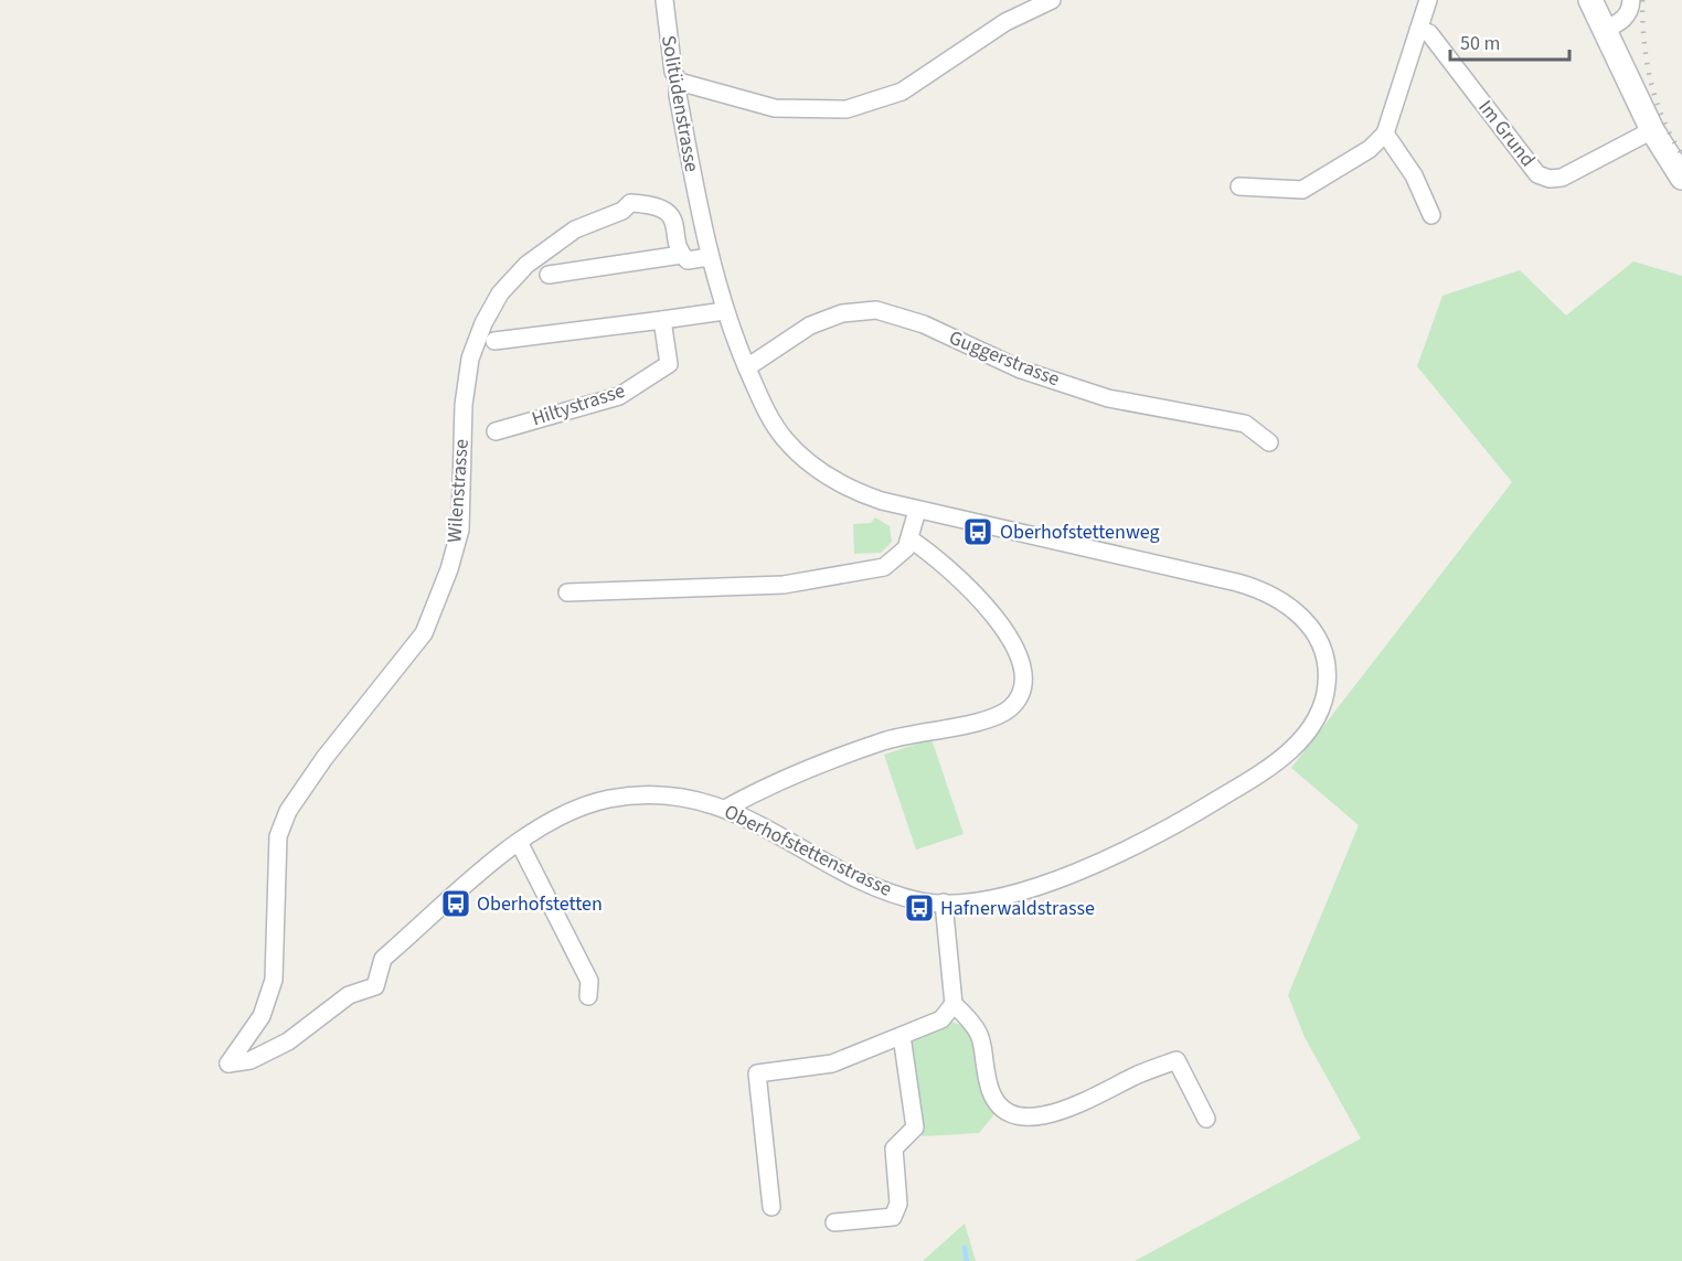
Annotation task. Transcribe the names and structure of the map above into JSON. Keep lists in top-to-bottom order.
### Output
{
  "streets": {
    "street": [
      "Solitüdenstrasse",
      "Im Grund",
      "Guggerstrasse",
      "Hiltystrasse",
      "Wilenstrasse",
      "Oberhofstettenstrasse"
    ]
  },
  "crossings": [
    ["Solitüdenstrasse", "Oberhofstettenstrasse"],
    ["Guggerstrasse", "Oberhofstettenstrasse"],
    ["Wilenstrasse", "Oberhofstettenstrasse"]
  ],
  "places": {
    "bus stop": ["Oberhofstettenweg", "Oberhofstetten", "Hafnerwaldstrasse"]
  },
  "scale_bar": "50 m"
}
